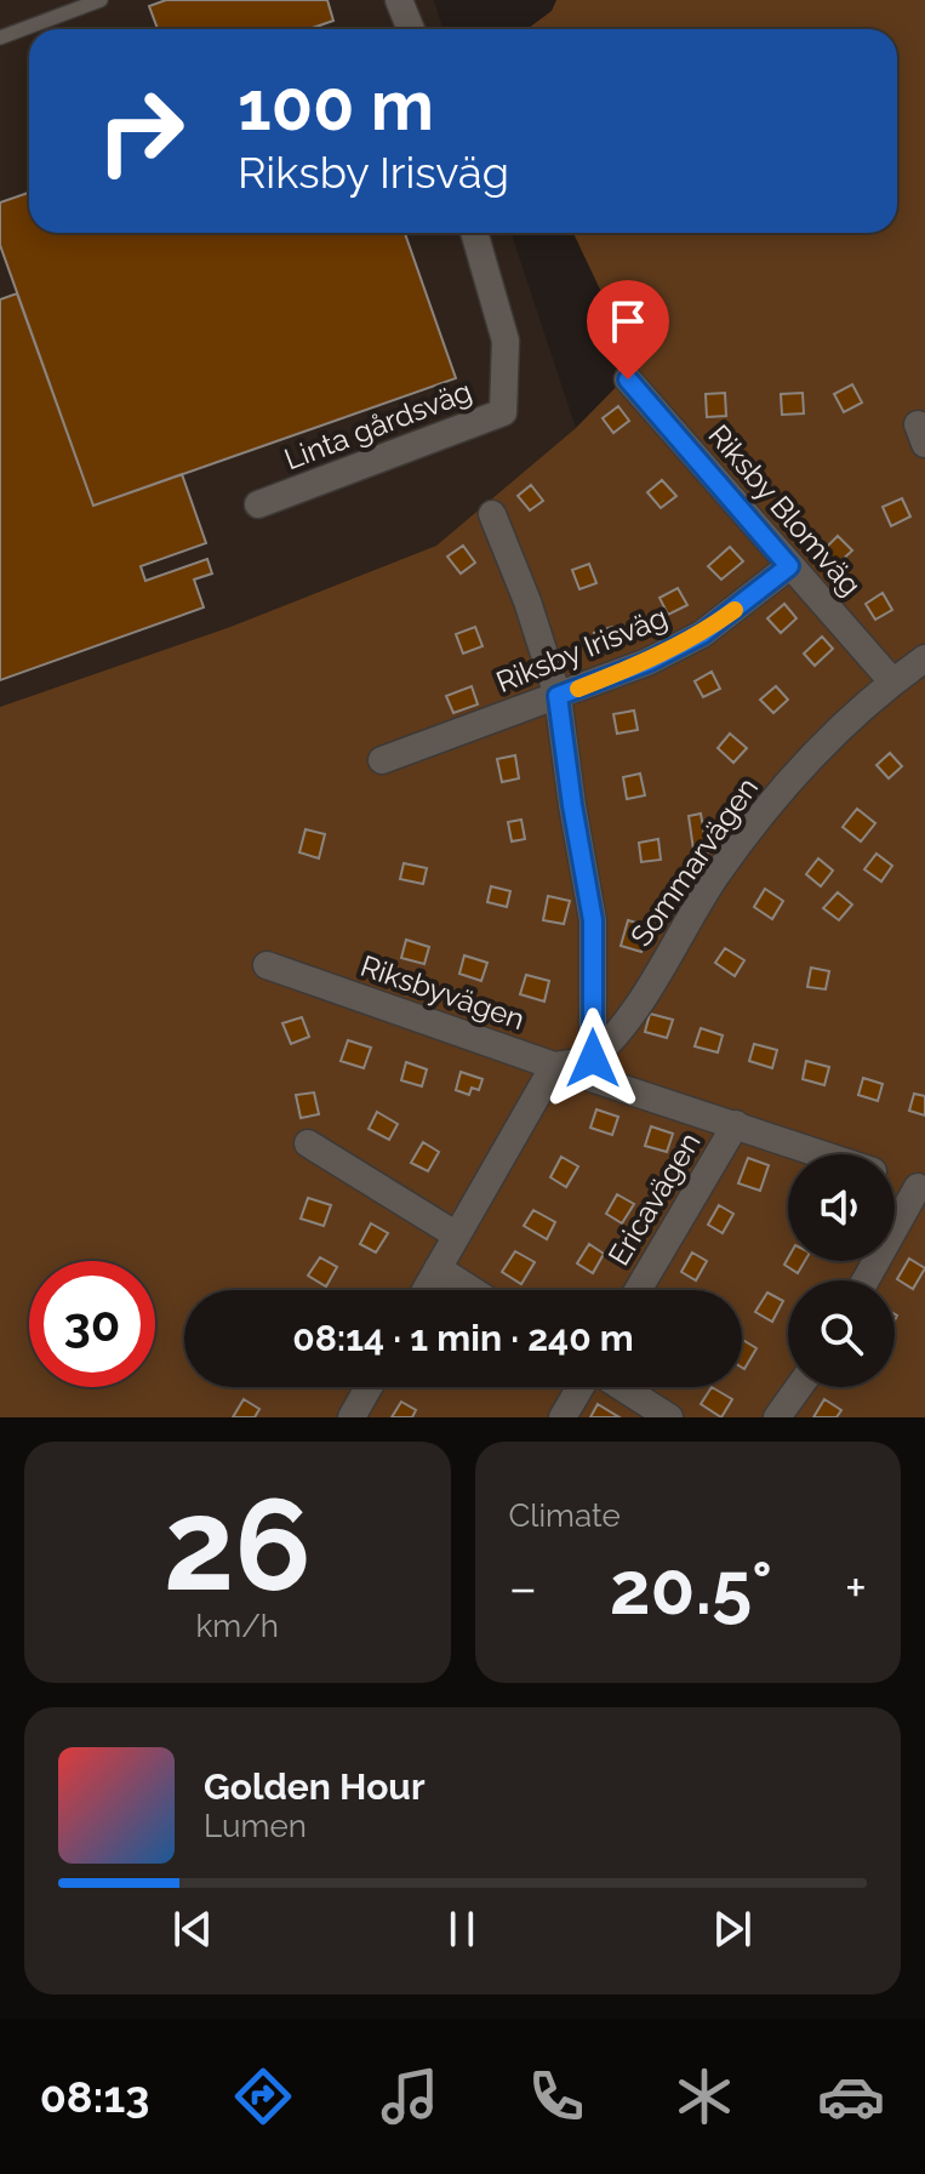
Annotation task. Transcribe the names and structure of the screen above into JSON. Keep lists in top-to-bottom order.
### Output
{
  "streets": {
    "street": [
      "Linta gårdsväg",
      "Riksby Blomväg",
      "Riksby Irisväg",
      "Sommarvägen",
      "Riksbyvägen",
      "Ericavägen"
    ]
  },
  "crossings": [
    ["Riksby Blomväg", "Riksby Irisväg"],
    ["Riksby Blomväg", "Sommarvägen"],
    ["Riksbyvägen", "Ericavägen"]
  ],
  "page": {
    "turn": ["100 m", "Riksby Irisväg"],
    "limit": "30",
    "trip": "08:14 · 1 min · 240 m",
    "tile": [
      ["26", "km/h"],
      "Climate"
    ],
    "heat": ["−", "20.5°", "+"],
    "song": ["Golden Hour", "Lumen"],
    "tabs": "08:13"
  }
}
